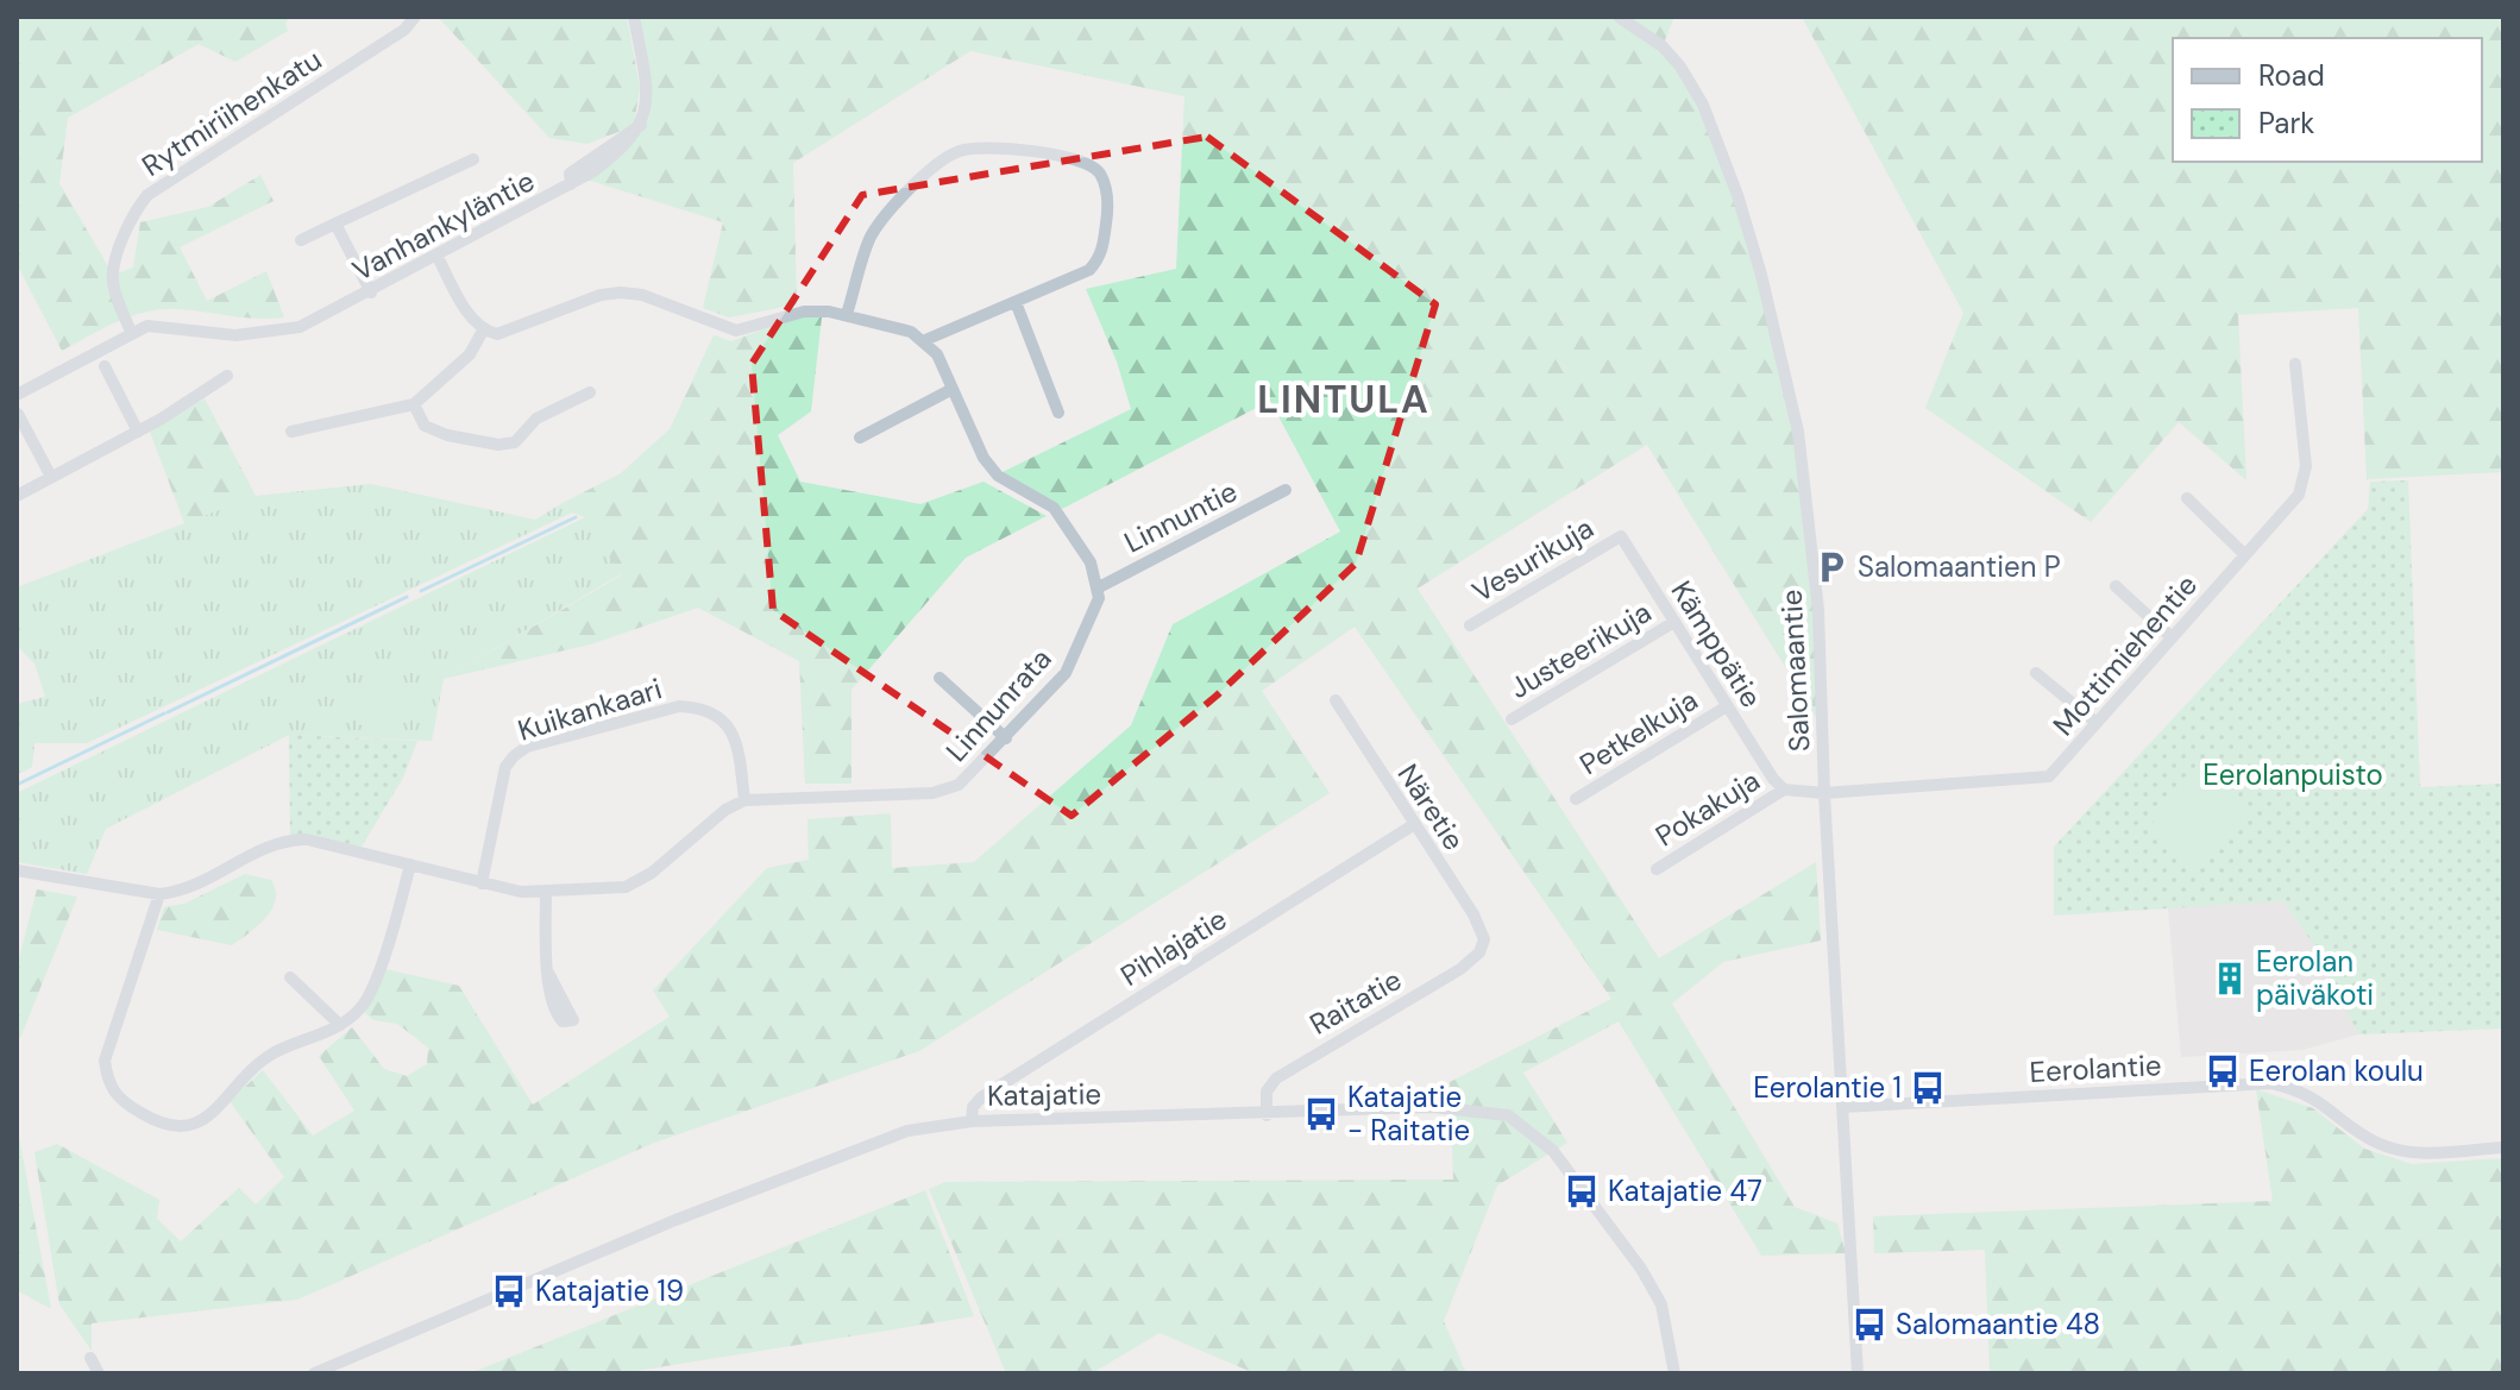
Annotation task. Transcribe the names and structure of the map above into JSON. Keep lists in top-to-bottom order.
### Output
{
  "streets": {
    "street": [
      "Rytmiriihenkatu",
      "Vanhankyläntie",
      "Linnuntie",
      "Vesurikuja",
      "Kämppätie",
      "Justeerikuja",
      "Mottimiehentie",
      "Salomaantie",
      "Linnunrata",
      "Kuikankaari",
      "Petkelkuja",
      "Näretie",
      "Pokakuja",
      "Pihlajatie",
      "Raitatie",
      "Eerolantie",
      "Katajatie"
    ]
  },
  "crossings": [
    ["Rytmiriihenkatu", "Vanhankyläntie"],
    ["Linnuntie", "Linnunrata"],
    ["Vesurikuja", "Kämppätie"],
    ["Kämppätie", "Justeerikuja"],
    ["Kämppätie", "Petkelkuja"],
    ["Kämppätie", "Pokakuja"],
    ["Mottimiehentie", "Salomaantie"],
    ["Salomaantie", "Eerolantie"],
    ["Linnunrata", "Kuikankaari"],
    ["Näretie", "Pihlajatie"],
    ["Näretie", "Raitatie"],
    ["Pihlajatie", "Katajatie"],
    ["Raitatie", "Katajatie"]
  ],
  "districts": ["LINTULA"],
  "parks": ["Eerolanpuisto"],
  "places": {
    "parking": ["Salomaantien P"],
    "building": ["Eerolan päiväkoti"],
    "bus stop": [
      "Eerolan koulu",
      "Eerolantie 1",
      "Katajatie - Raitatie",
      "Katajatie 47",
      "Katajatie 19",
      "Salomaantie 48"
    ]
  },
  "legend": ["Road", "Park"]
}
